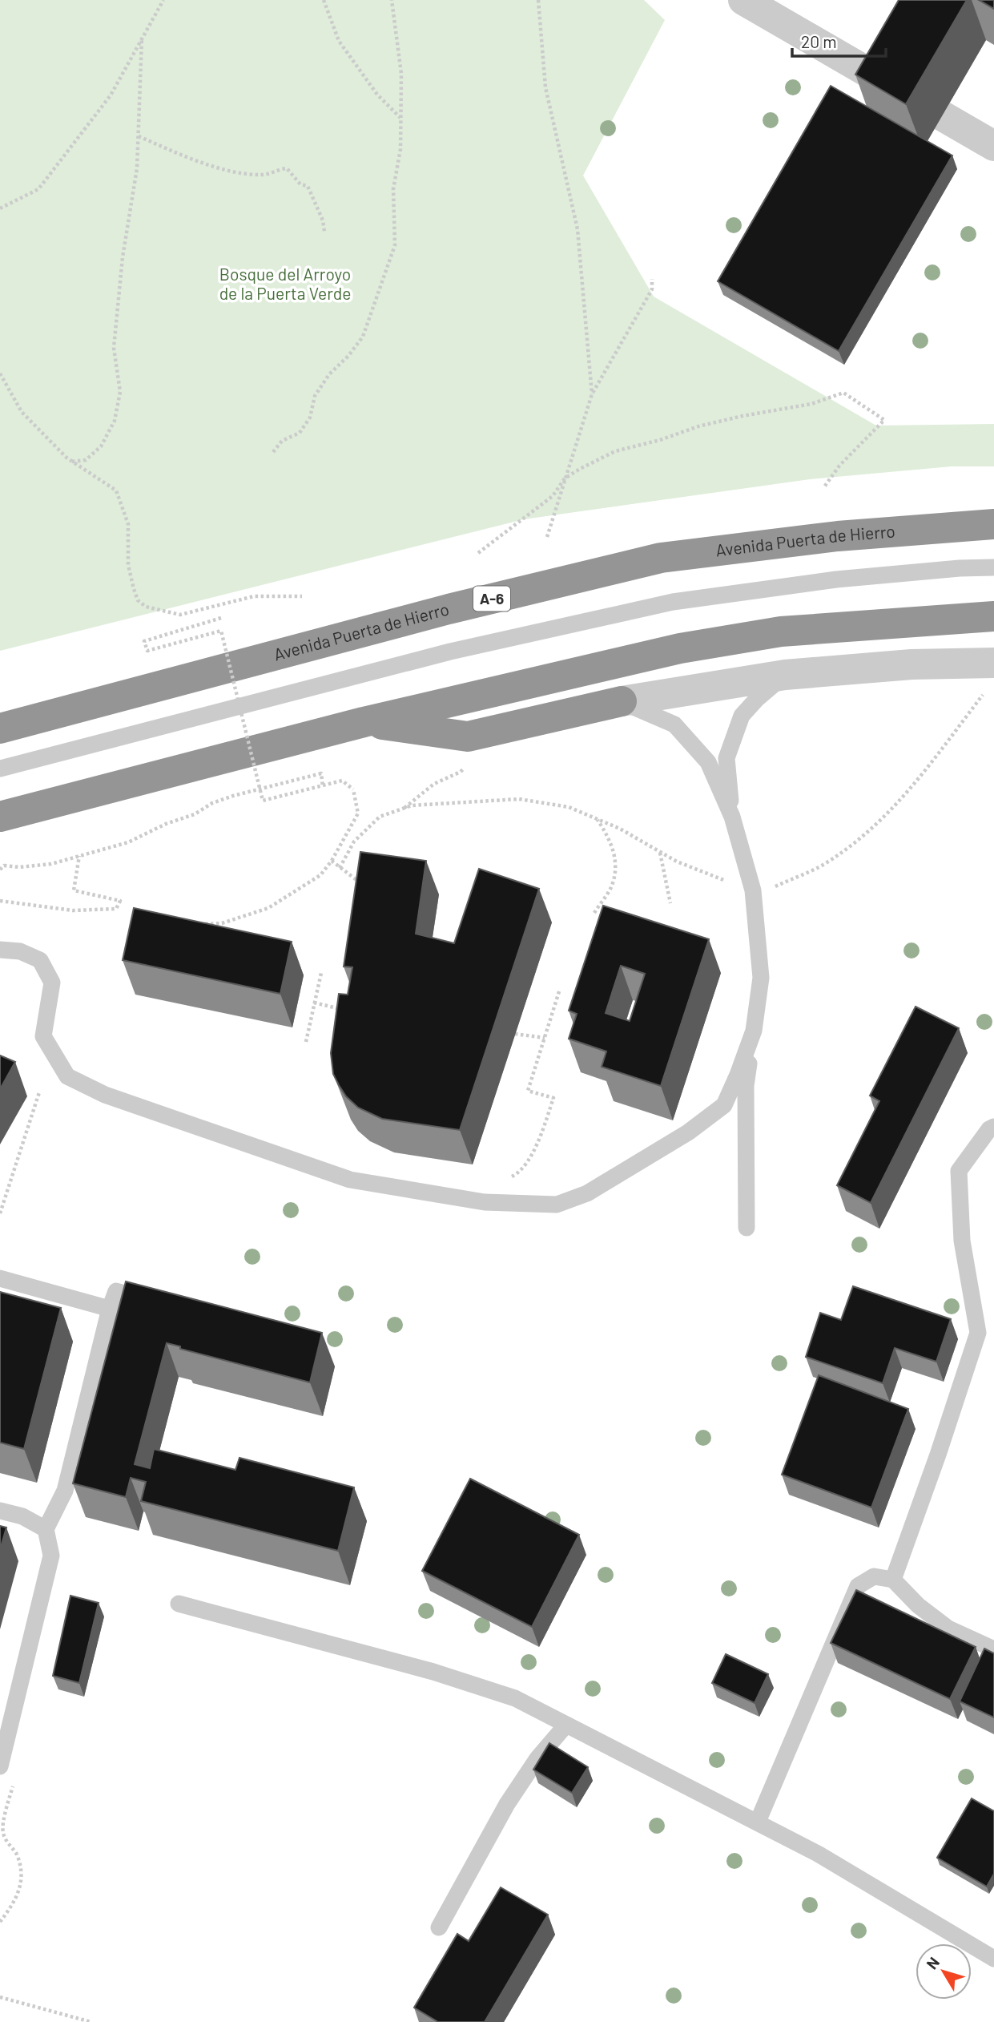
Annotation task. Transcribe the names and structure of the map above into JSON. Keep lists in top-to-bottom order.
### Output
{
  "streets": {
    "highway": ["Avenida Puerta de Hierro", "A-6"]
  },
  "parks": ["Bosque del Arroyo de la Puerta Verde"],
  "scale_bar": "20 m",
  "north": "top left"
}
